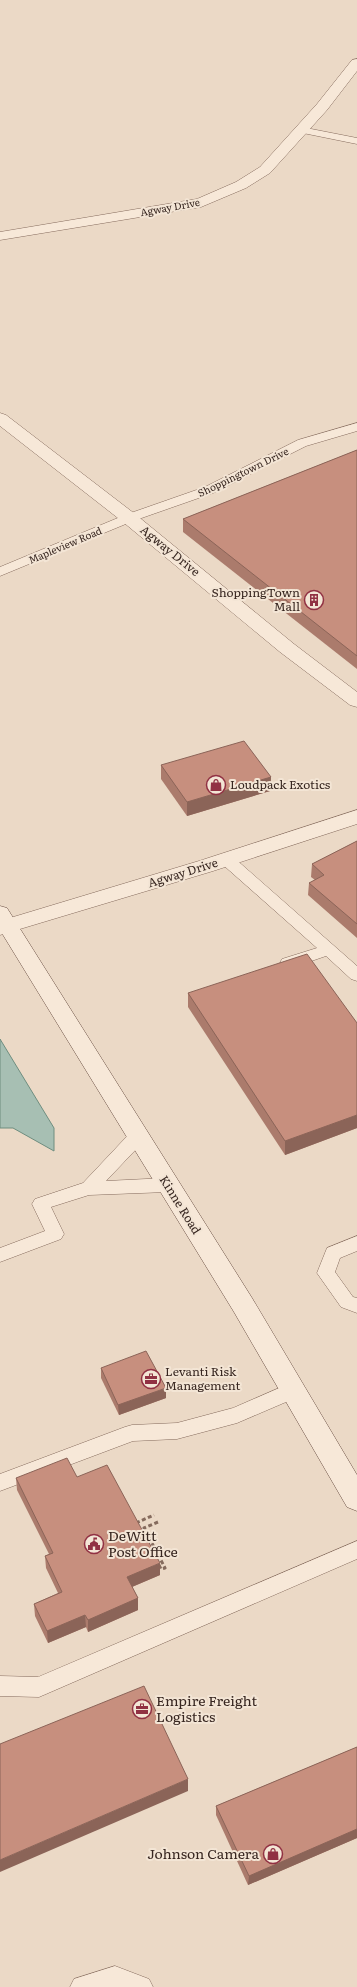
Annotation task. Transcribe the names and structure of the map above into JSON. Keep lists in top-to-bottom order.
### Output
{
  "streets": {
    "street": ["Agway Drive", "Kinne Road"],
    "lane": ["Shoppingtown Drive", "Mapleview Road"]
  },
  "crossings": [
    ["Agway Drive", "Shoppingtown Drive"],
    ["Agway Drive", "Mapleview Road"],
    ["Agway Drive", "Kinne Road"],
    ["Shoppingtown Drive", "Mapleview Road"]
  ],
  "places": {
    "building": ["ShoppingTown Mall"],
    "shop": ["Loudpack Exotics", "Johnson Camera"],
    "office": ["Levanti Risk Management", "Empire Freight Logistics"],
    "public building": ["DeWitt Post Office"]
  }
}
